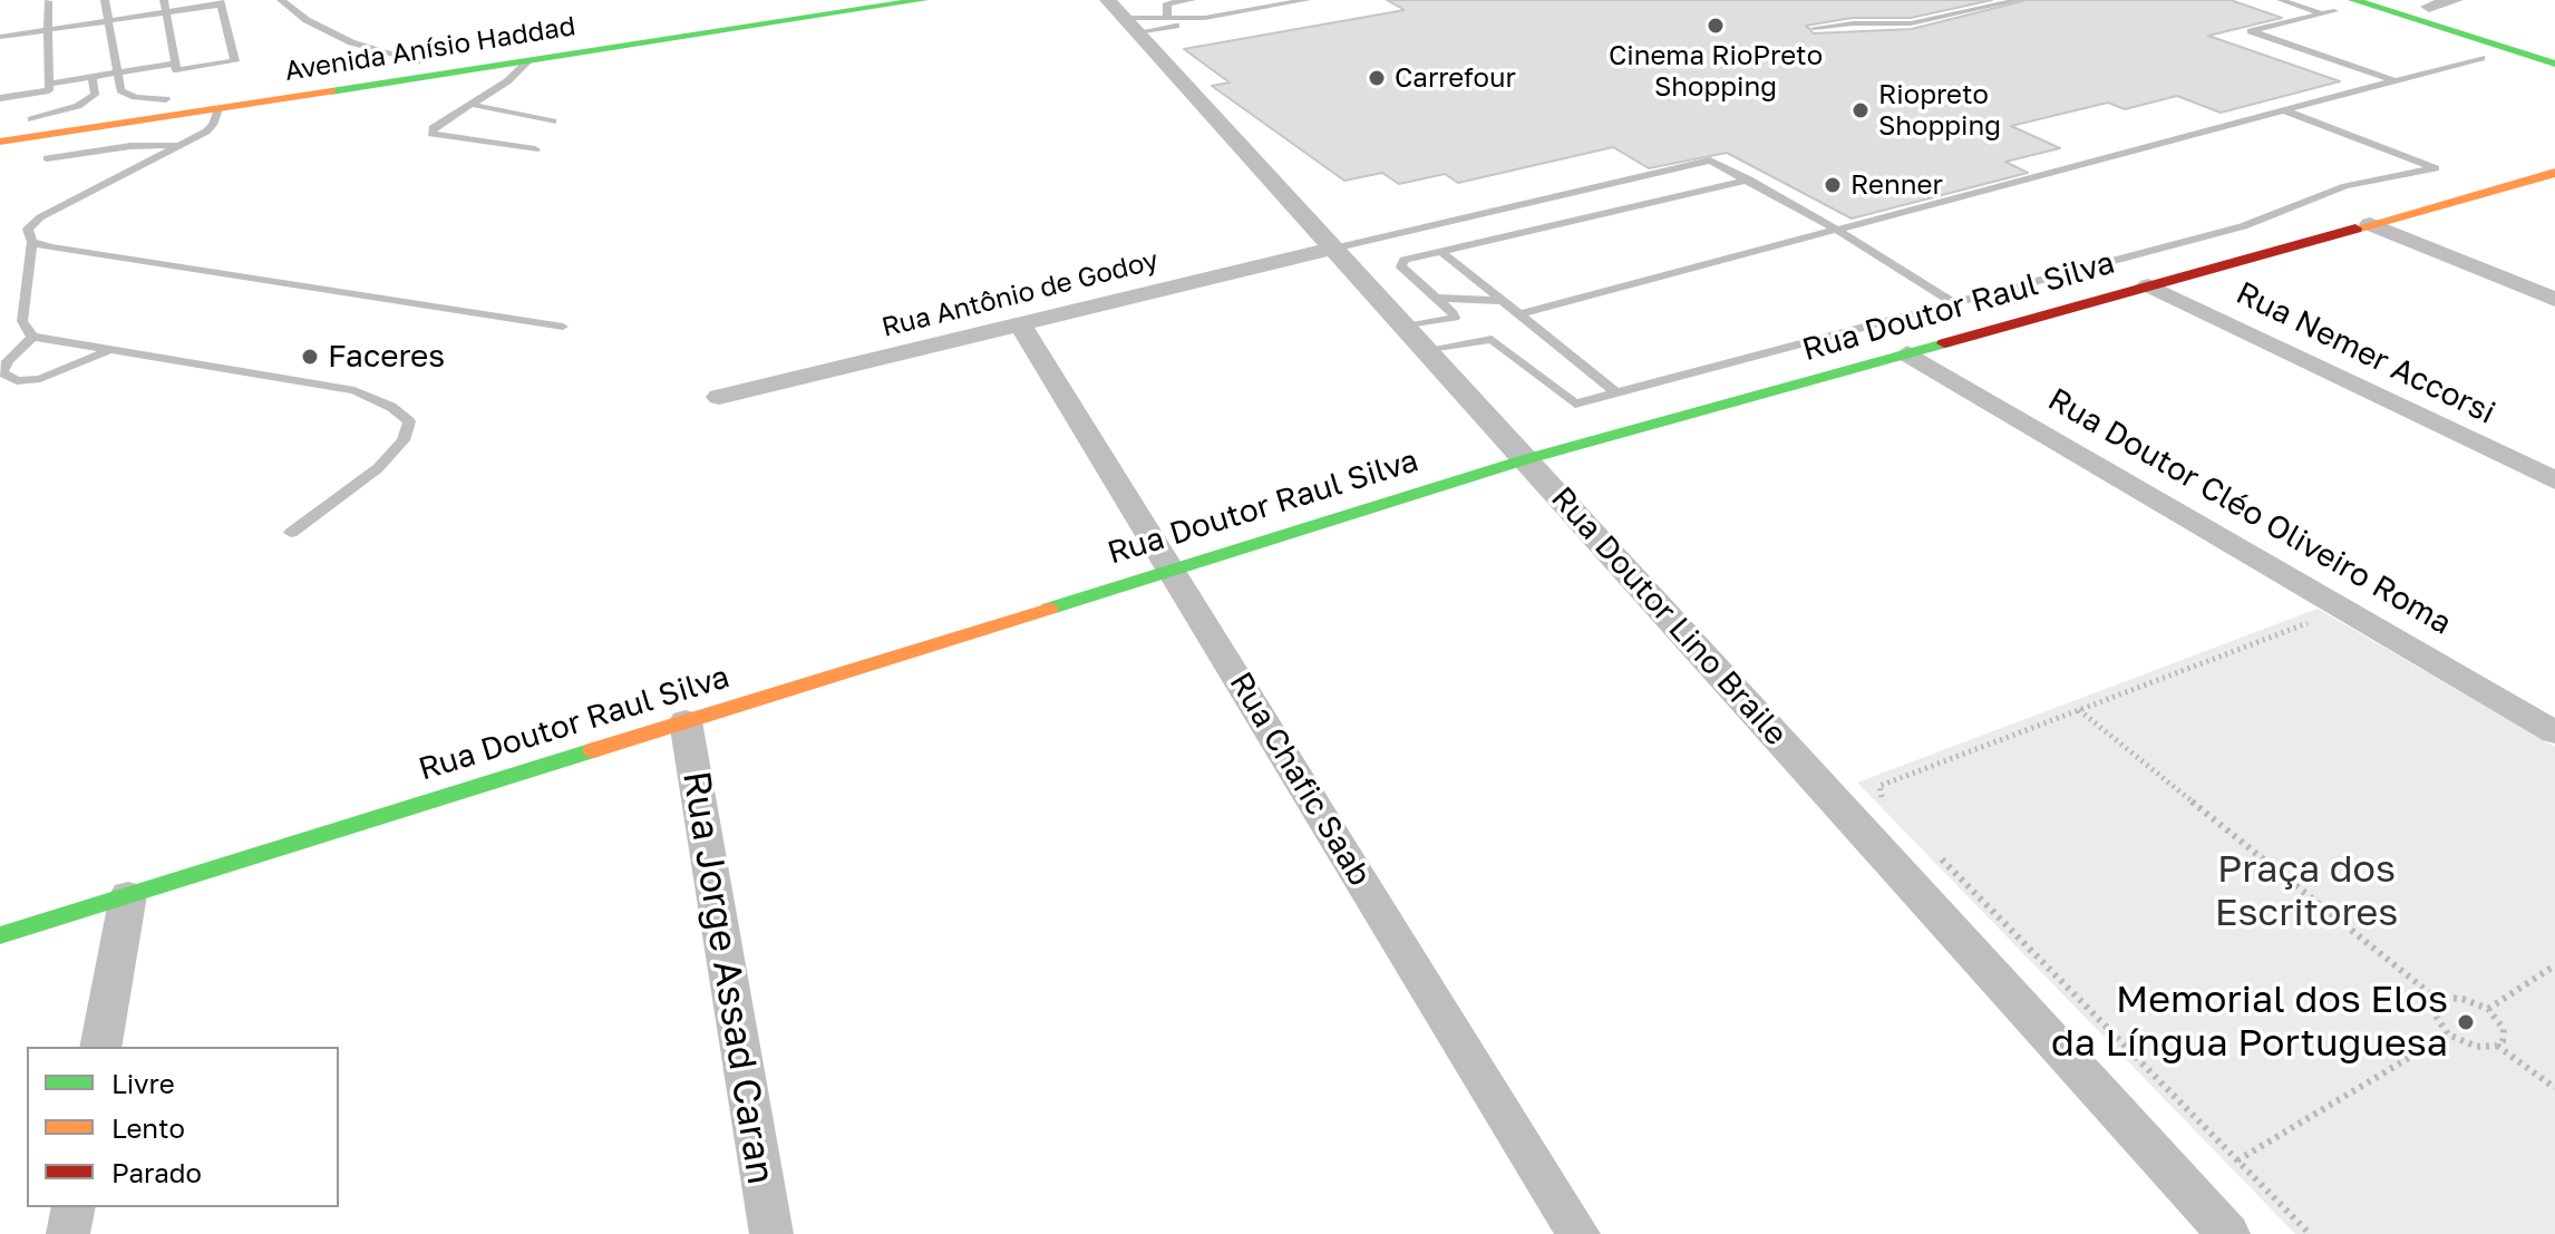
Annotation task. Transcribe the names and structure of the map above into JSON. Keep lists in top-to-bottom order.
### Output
{
  "streets": {
    "main road": ["Avenida Anísio Haddad", "Rua Doutor Raul Silva"],
    "street": [
      "Rua Antônio de Godoy",
      "Rua Nemer Accorsi",
      "Rua Doutor Cléo Oliveiro Roma",
      "Rua Doutor Lino Braile",
      "Rua Chafic Saab",
      "Rua Jorge Assad Caran"
    ]
  },
  "crossings": [
    ["Rua Antônio de Godoy", "Rua Doutor Lino Braile"],
    ["Rua Antônio de Godoy", "Rua Chafic Saab"],
    ["Rua Doutor Raul Silva", "Rua Nemer Accorsi"],
    ["Rua Doutor Raul Silva", "Rua Doutor Cléo Oliveiro Roma"],
    ["Rua Doutor Raul Silva", "Rua Doutor Lino Braile"],
    ["Rua Doutor Raul Silva", "Rua Chafic Saab"],
    ["Rua Doutor Raul Silva", "Rua Jorge Assad Caran"]
  ],
  "parks": ["Praça dos Escritores"],
  "places": [
    "Cinema RioPreto Shopping",
    "Carrefour",
    "Riopreto Shopping",
    "Renner",
    "Faceres",
    "Memorial dos Elos da Língua Portuguesa"
  ],
  "legend": ["Livre", "Lento", "Parado"]
}
